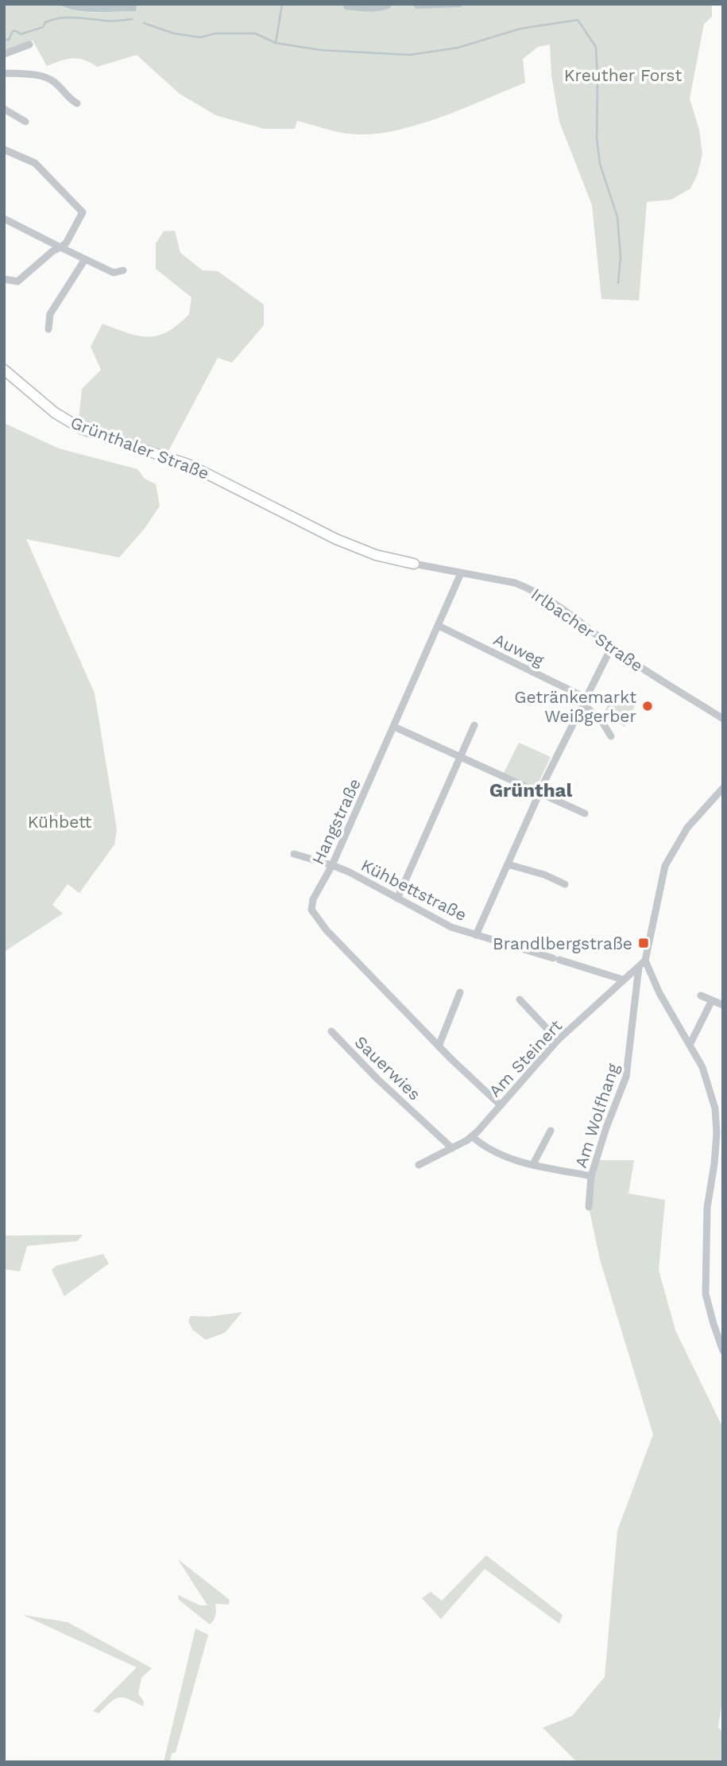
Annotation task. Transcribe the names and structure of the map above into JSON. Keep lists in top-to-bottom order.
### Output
{
  "streets": {
    "street": [
      "Grünthaler Straße",
      "Irlbacher Straße",
      "Auweg",
      "Hangstraße",
      "Kühbettstraße",
      "Am Steinert",
      "Sauerwies",
      "Am Wolfhang"
    ]
  },
  "crossings": [
    ["Grünthaler Straße", "Irlbacher Straße"],
    ["Irlbacher Straße", "Hangstraße"],
    ["Auweg", "Hangstraße"],
    ["Hangstraße", "Kühbettstraße"],
    ["Hangstraße", "Am Steinert"],
    ["Kühbettstraße", "Am Steinert"],
    ["Am Steinert", "Sauerwies"],
    ["Am Steinert", "Am Wolfhang"]
  ],
  "districts": ["Grünthal"],
  "parks": ["Kreuther Forst", "Kühbett"],
  "places": {
    "other": ["Getränkemarkt Weißgerber"],
    "transit": ["Brandlbergstraße"]
  }
}
